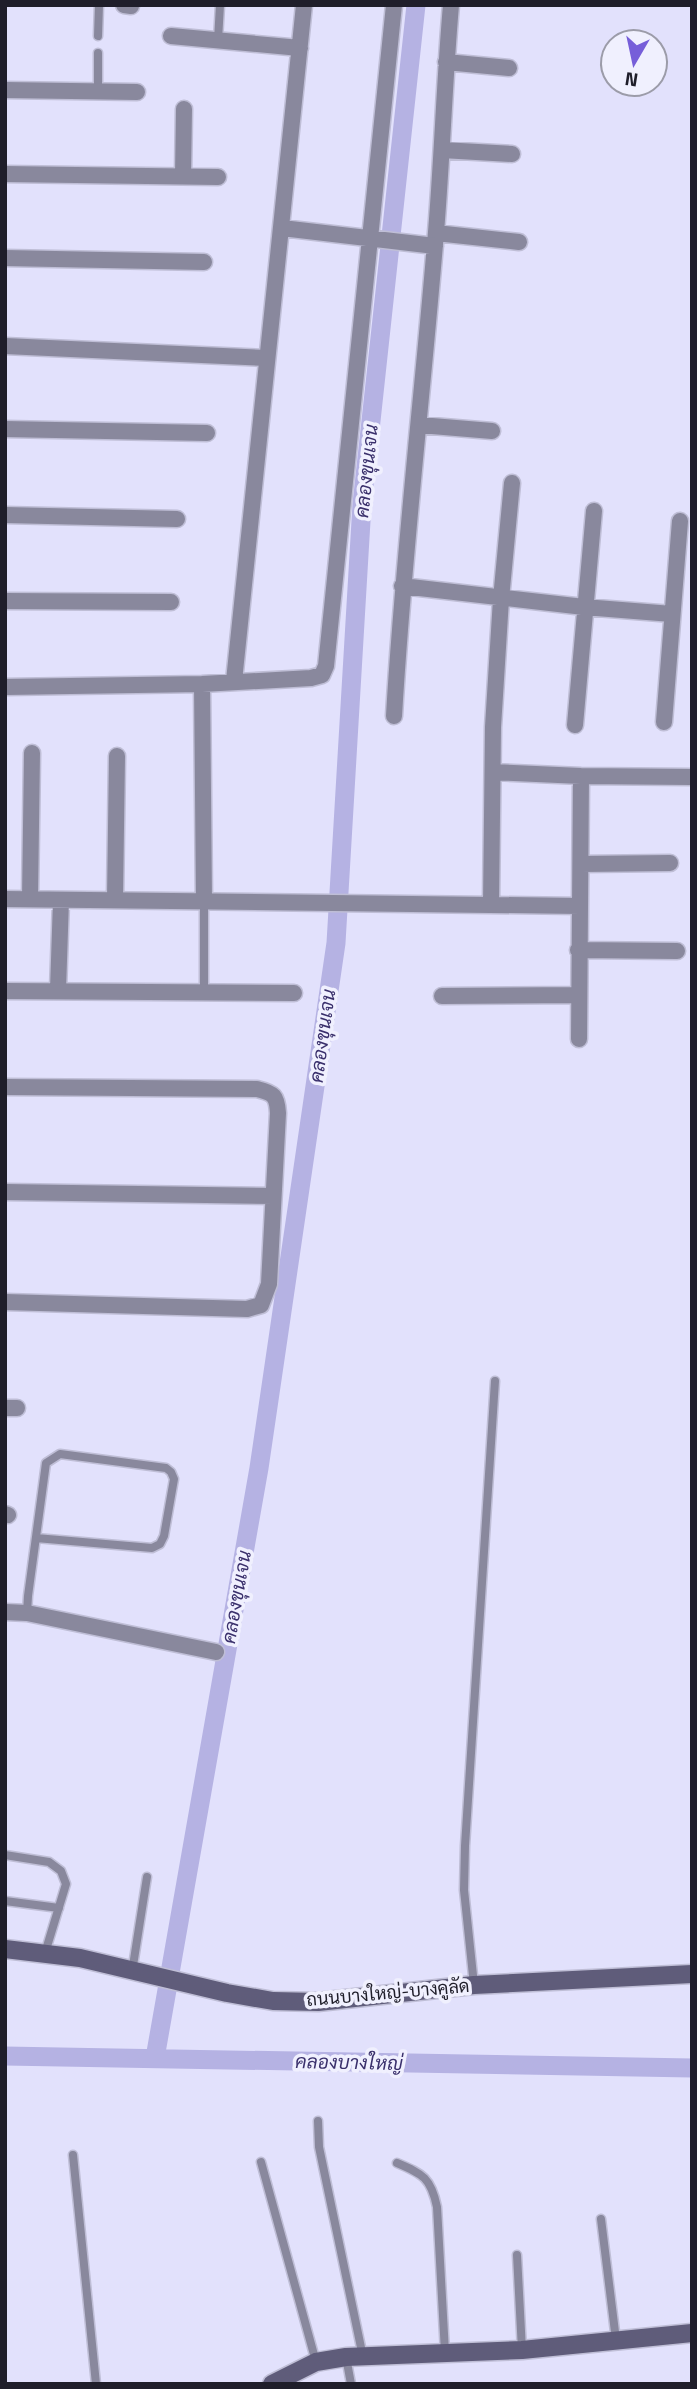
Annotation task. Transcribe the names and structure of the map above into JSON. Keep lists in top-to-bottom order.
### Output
{
  "streets": {
    "street": ["ถนนบางใหญ่-บางคูลัด"]
  },
  "water": ["คลองขุนเจน", "คลองบางใหญ่"],
  "north": "bottom"
}
